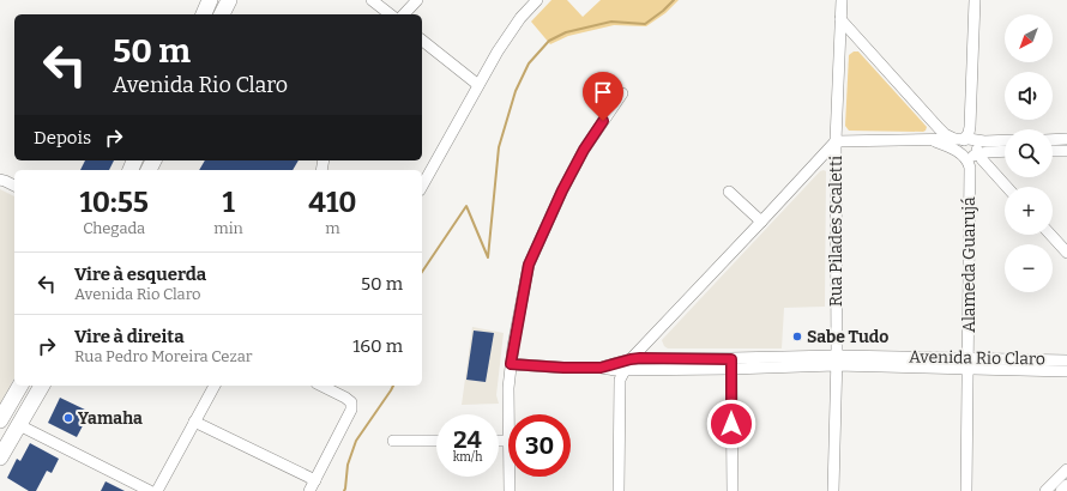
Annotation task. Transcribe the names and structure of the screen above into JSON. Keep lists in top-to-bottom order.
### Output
{
  "streets": {
    "street": ["Rua Pilades Scaletti", "Alameda Guarujá", "Avenida Rio Claro"]
  },
  "crossings": [
    ["Rua Pilades Scaletti", "Avenida Rio Claro"],
    ["Alameda Guarujá", "Avenida Rio Claro"]
  ],
  "places": ["Sabe Tudo", "Yamaha"],
  "north": "bottom left",
  "page": {
    "map_buttons": ["+", "−"],
    "turn": ["50 m", "Avenida Rio Claro"],
    "then": "Depois",
    "eta": [
      "10:55",
      "Chegada",
      "1",
      "min",
      "410",
      "m"
    ],
    "list": [
      {
        "name": "Vire à esquerda",
        "note": "Avenida Rio Claro",
        "value": "50 m"
      },
      {
        "name": "Vire à direita",
        "note": "Rua Pedro Moreira Cezar",
        "value": "160 m"
      }
    ],
    "speed": "24 km/h",
    "limit": "30"
  }
}
